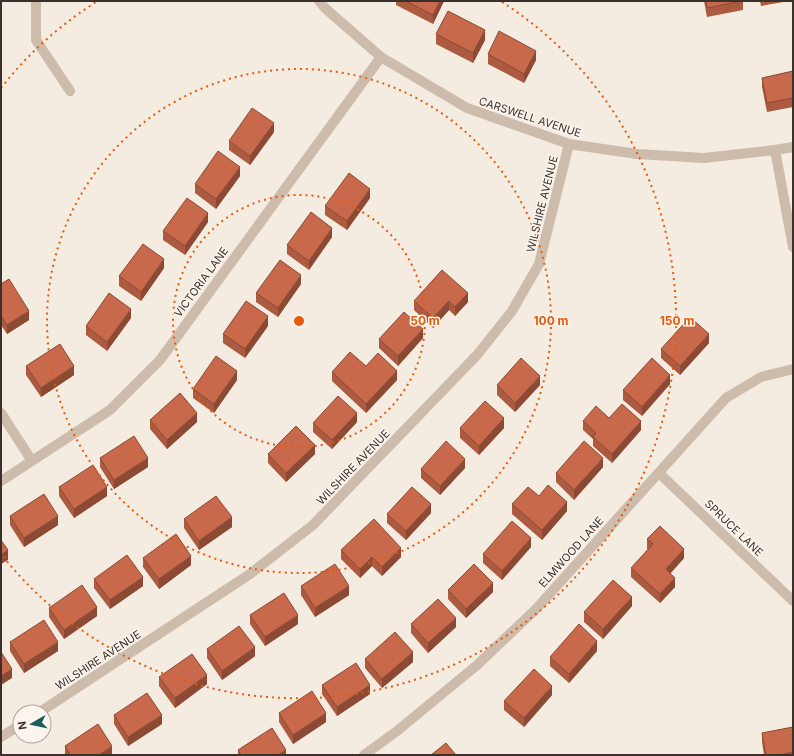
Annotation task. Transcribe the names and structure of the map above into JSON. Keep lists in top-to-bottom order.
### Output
{
  "streets": {
    "street": [
      "CARSWELL AVENUE",
      "WILSHIRE AVENUE",
      "VICTORIA LANE",
      "SPRUCE LANE",
      "ELMWOOD LANE"
    ]
  },
  "crossings": [
    ["CARSWELL AVENUE", "WILSHIRE AVENUE"],
    ["CARSWELL AVENUE", "VICTORIA LANE"],
    ["SPRUCE LANE", "ELMWOOD LANE"]
  ],
  "north": "left",
  "rings": ["50 m", "100 m", "150 m"]
}
